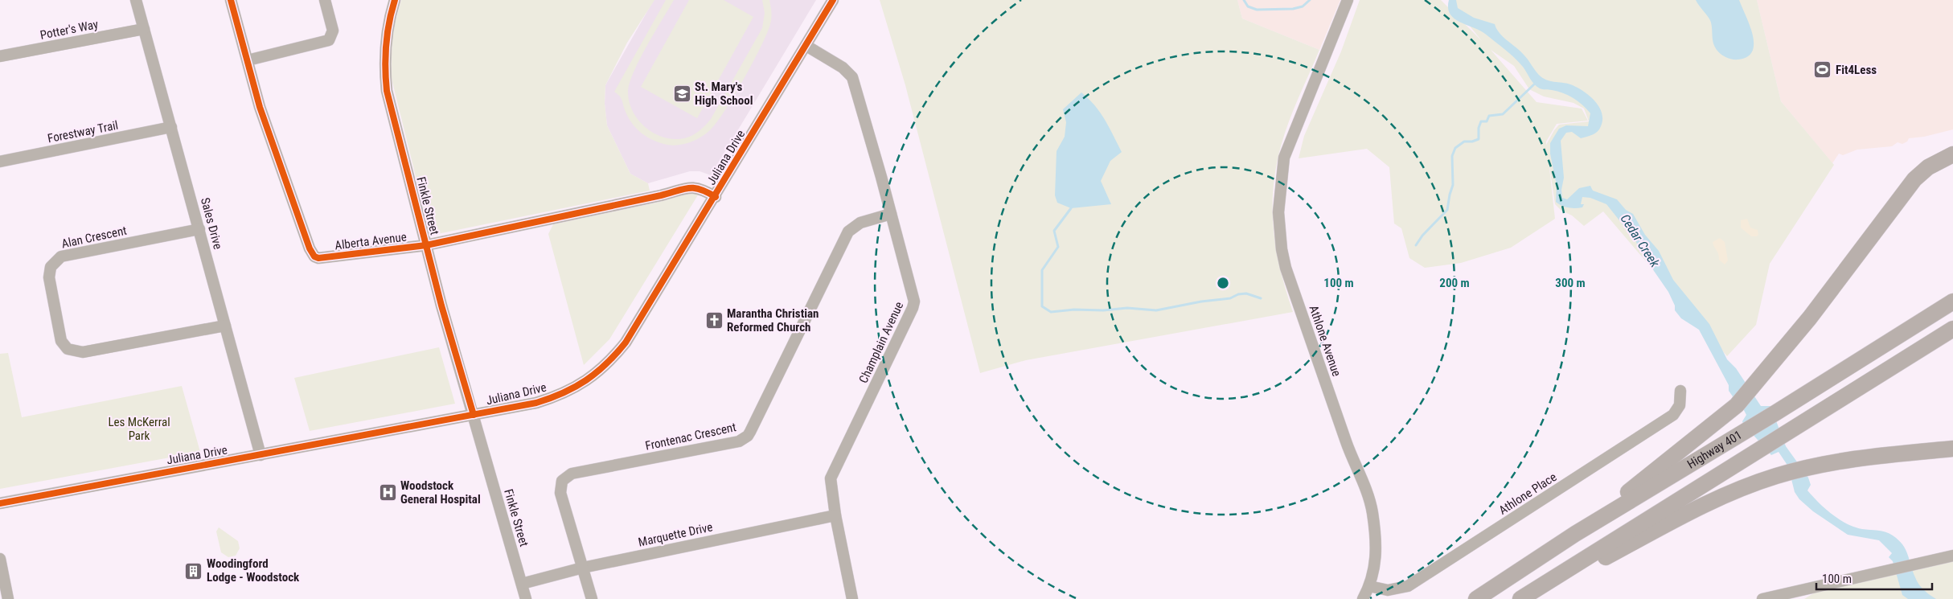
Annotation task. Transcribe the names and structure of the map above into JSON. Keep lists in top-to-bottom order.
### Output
{
  "streets": {
    "highway": ["Highway 401"],
    "street": [
      "Potter's Way",
      "Forestway Trail",
      "Juliana Drive",
      "Finkle Street",
      "Sales Drive",
      "Alan Crescent",
      "Alberta Avenue",
      "Athlone Avenue",
      "Champlain Avenue",
      "Frontenac Crescent",
      "Athlone Place",
      "Marquette Drive"
    ]
  },
  "crossings": [
    ["Potter's Way", "Sales Drive"],
    ["Forestway Trail", "Sales Drive"],
    ["Juliana Drive", "Finkle Street"],
    ["Juliana Drive", "Sales Drive"],
    ["Juliana Drive", "Alberta Avenue"],
    ["Juliana Drive", "Champlain Avenue"],
    ["Finkle Street", "Alberta Avenue"],
    ["Finkle Street", "Marquette Drive"],
    ["Sales Drive", "Alan Crescent"],
    ["Athlone Avenue", "Athlone Place"],
    ["Champlain Avenue", "Frontenac Crescent"],
    ["Champlain Avenue", "Marquette Drive"],
    ["Frontenac Crescent", "Marquette Drive"]
  ],
  "water": ["Cedar Creek"],
  "parks": ["Les McKerral Park"],
  "places": {
    "sports": ["Fit4Less"],
    "school or university": ["St. Mary's High School"],
    "church": ["Marantha Christian Reformed Church"],
    "hospital": ["Woodstock General Hospital"],
    "building": ["Woodingford Lodge - Woodstock"]
  },
  "scale_bar": "100 m",
  "rings": ["100 m", "200 m", "300 m"]
}
